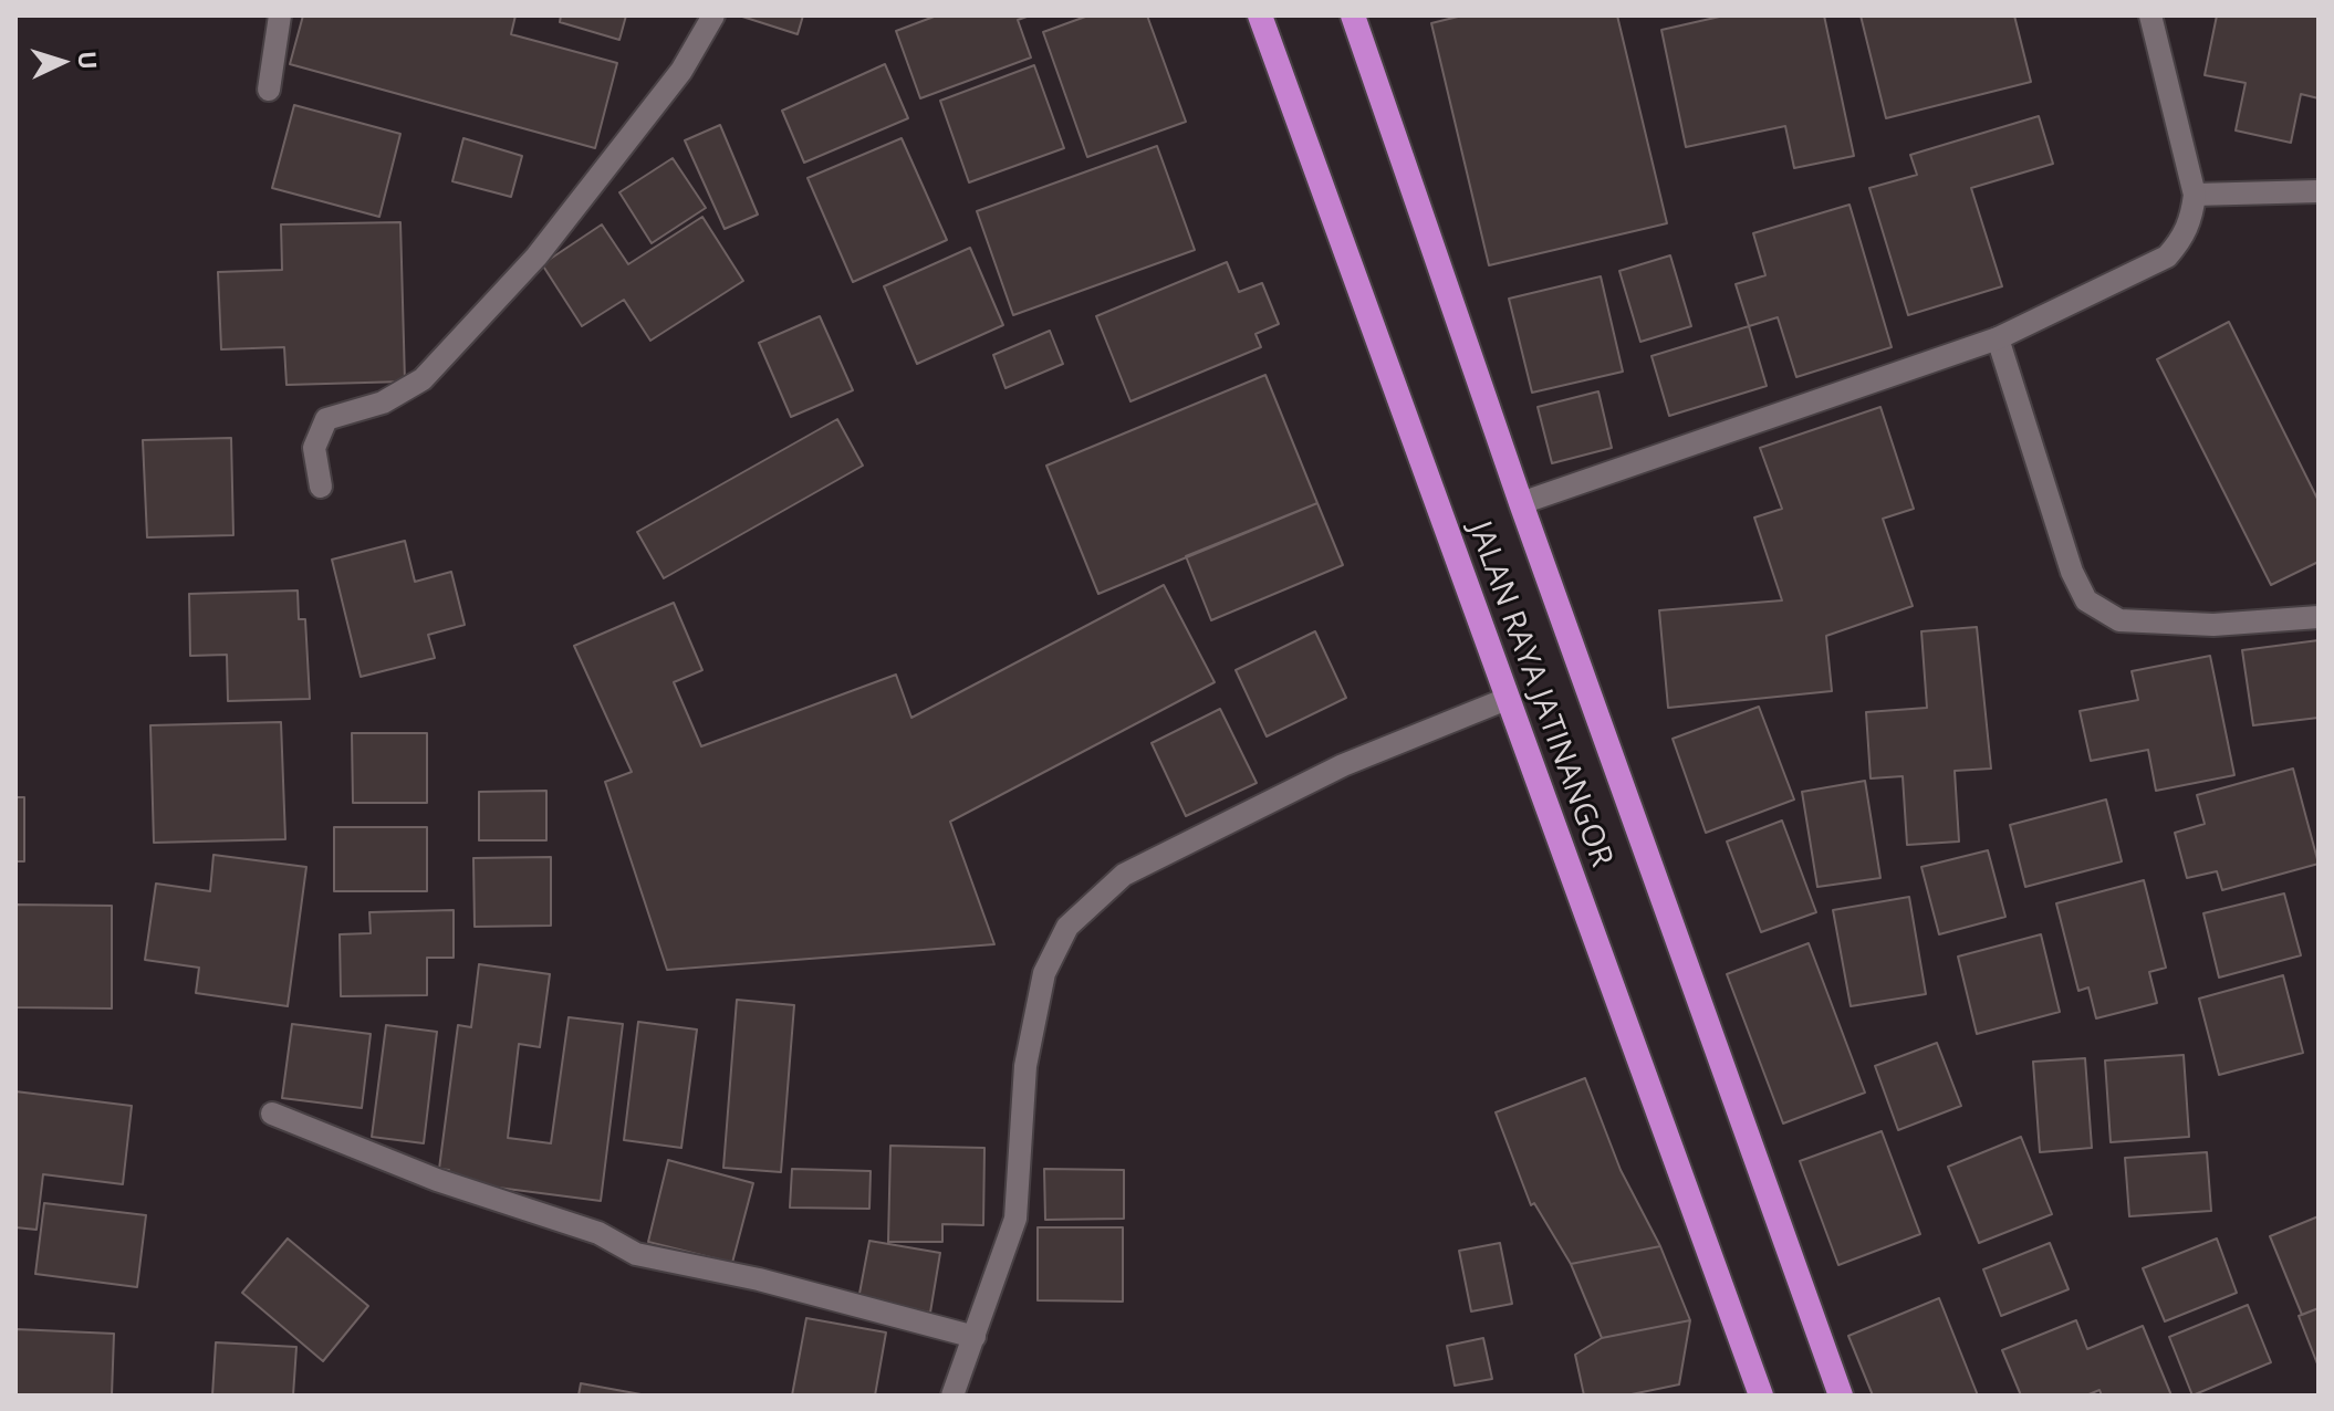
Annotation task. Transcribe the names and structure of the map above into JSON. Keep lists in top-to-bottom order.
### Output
{
  "streets": {
    "highway": ["JALAN RAYA JATINANGOR"]
  },
  "north": "right"
}
